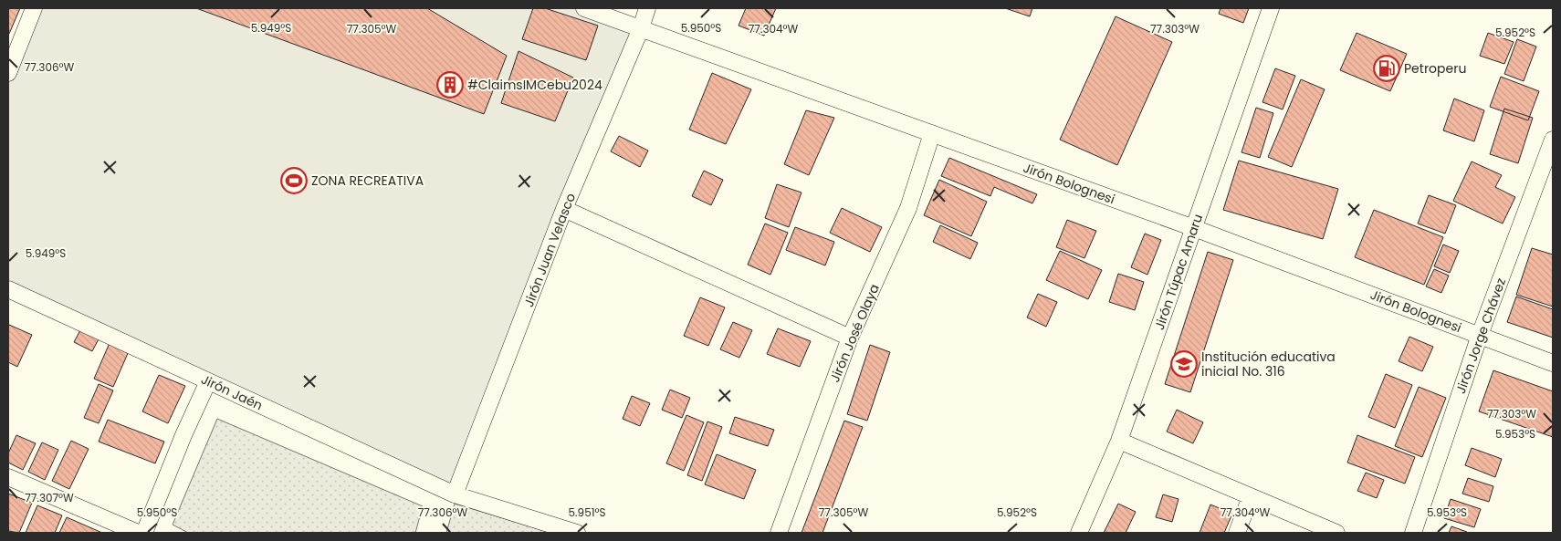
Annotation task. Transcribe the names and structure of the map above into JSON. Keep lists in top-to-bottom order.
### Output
{
  "streets": {
    "street": [
      "Jirón Bolognesi",
      "Jirón Juan Velasco",
      "Jirón Túpac Amaru",
      "Jirón José Olaya",
      "Jirón Jorge Chávez",
      "Jirón Jaén"
    ]
  },
  "crossings": [
    ["Jirón Bolognesi", "Jirón Juan Velasco"],
    ["Jirón Bolognesi", "Jirón Túpac Amaru"],
    ["Jirón Bolognesi", "Jirón José Olaya"],
    ["Jirón Bolognesi", "Jirón Jorge Chávez"],
    ["Jirón Juan Velasco", "Jirón Jaén"]
  ],
  "places": {
    "fuel station": ["Petroperu"],
    "building": ["#ClaimsIMCebu2024"],
    "sports": ["ZONA RECREATIVA"],
    "school or university": ["Institución educativa inicial No. 316"]
  },
  "coordinates": [
    "5.949°S",
    "5.950°S",
    "77.305°W",
    "77.304°W",
    "77.303°W",
    "5.952°S",
    "77.306°W",
    "5.953°S",
    "77.307°W",
    "5.951°S"
  ]
}
